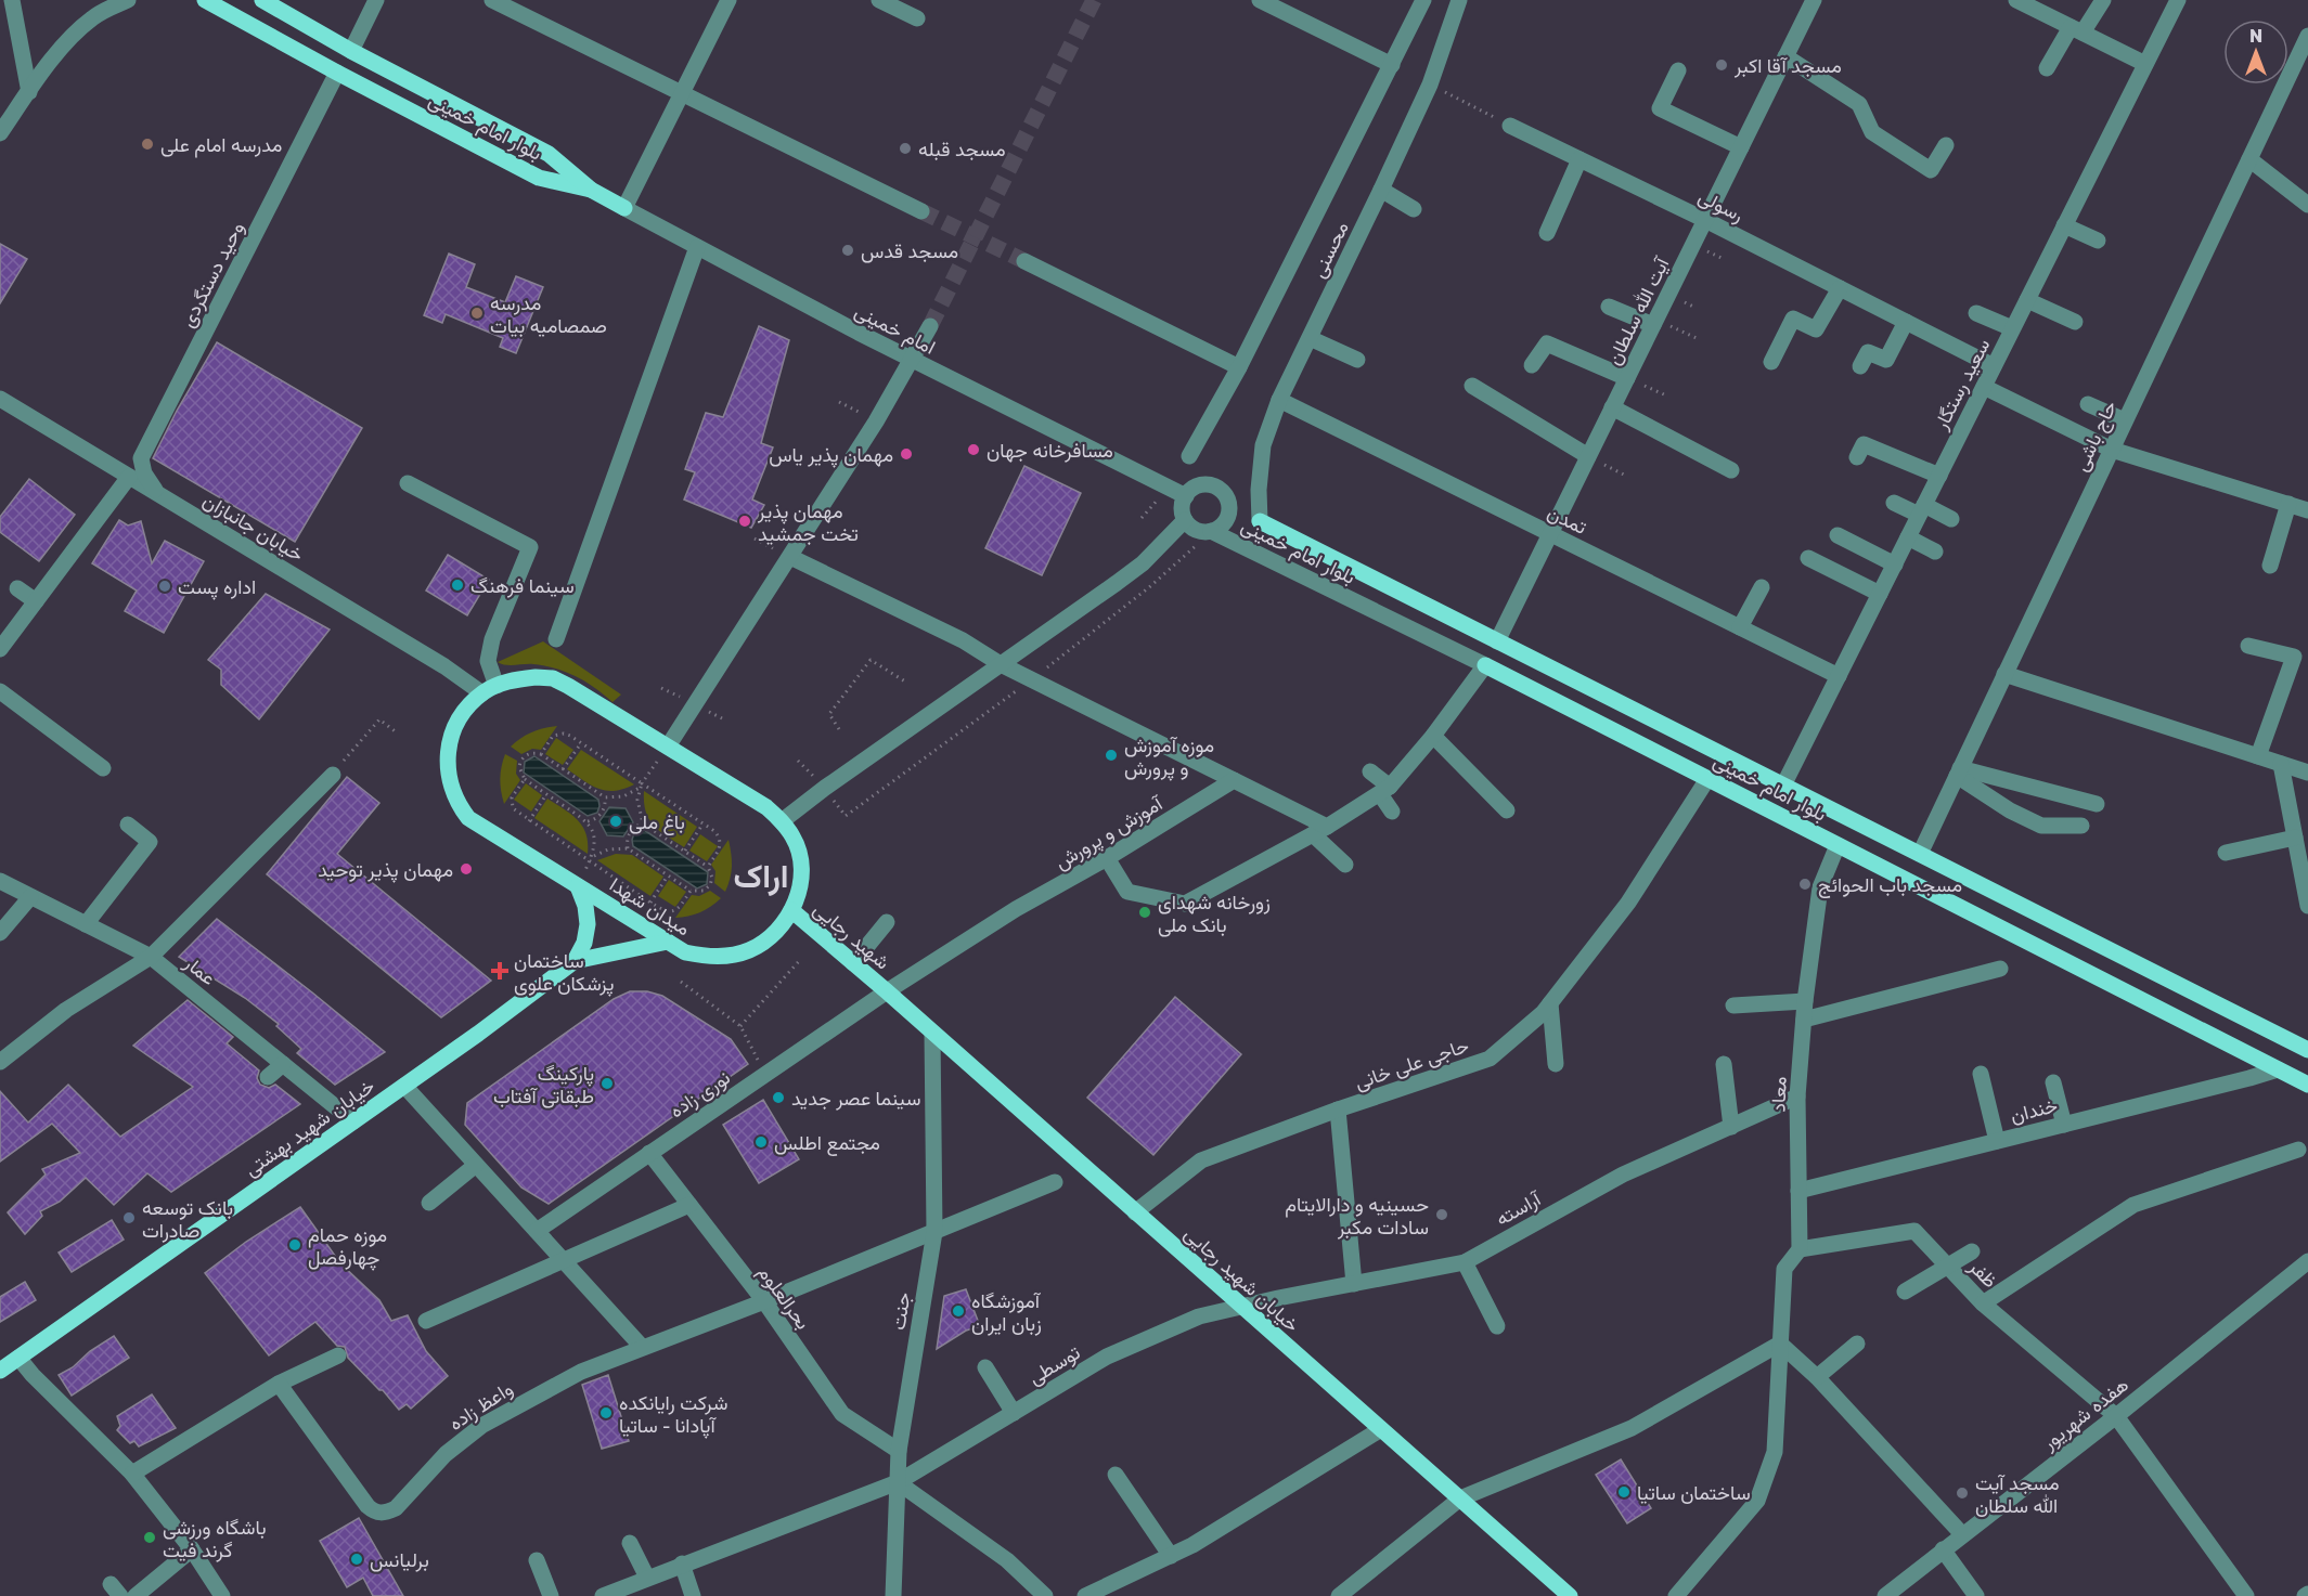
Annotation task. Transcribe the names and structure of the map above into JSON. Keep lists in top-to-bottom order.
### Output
{
  "streets": {
    "main road": [
      "بلوار امام خمینی",
      "امام خمینی",
      "میدان شهدا",
      "شهید رجایی",
      "خیابان شهید بهشتی",
      "خیابان شهید رجایی"
    ],
    "street": [
      "رسولی",
      "محسنی",
      "وحید دستگردی",
      "آیت الله سلطان",
      "سعید رستگار",
      "حاج باشی",
      "تمدن",
      "خیابان جانبازان",
      "آموزش و پرورش",
      "عمار",
      "حاجی علی خانی",
      "نوری زاده",
      "معاد",
      "خندان",
      "آراسته",
      "ظفر",
      "بحرالعلوم",
      "جنت",
      "توسطی",
      "واعظ زاده",
      "هفده شهریور"
    ]
  },
  "crossings": [
    ["بلوار امام خمینی", "محسنی"],
    ["بلوار امام خمینی", "وحید دستگردی"],
    ["بلوار امام خمینی", "آیت الله سلطان"],
    ["بلوار امام خمینی", "امام خمینی"],
    ["بلوار امام خمینی", "سعید رستگار"],
    ["بلوار امام خمینی", "حاج باشی"],
    ["بلوار امام خمینی", "حاجی علی خانی"],
    ["بلوار امام خمینی", "معاد"],
    ["بلوار امام خمینی", "خندان"],
    ["رسولی", "آیت الله سلطان"],
    ["رسولی", "سعید رستگار"],
    ["محسنی", "تمدن"],
    ["وحید دستگردی", "خیابان جانبازان"],
    ["آیت الله سلطان", "تمدن"],
    ["سعید رستگار", "تمدن"],
    ["خیابان جانبازان", "میدان شهدا"],
    ["آموزش و پرورش", "شهید رجایی"],
    ["آموزش و پرورش", "نوری زاده"],
    ["آموزش و پرورش", "خیابان شهید رجایی"],
    ["میدان شهدا", "شهید رجایی"],
    ["شهید رجایی", "نوری زاده"],
    ["شهید رجایی", "خیابان شهید رجایی"],
    ["عمار", "خیابان شهید بهشتی"],
    ["حاجی علی خانی", "خیابان شهید رجایی"],
    ["نوری زاده", "خیابان شهید رجایی"],
    ["نوری زاده", "بحرالعلوم"],
    ["معاد", "خندان"],
    ["معاد", "آراسته"],
    ["معاد", "ظفر"],
    ["آراسته", "خیابان شهید رجایی"],
    ["آراسته", "توسطی"],
    ["ظفر", "هفده شهریور"],
    ["خیابان شهید رجایی", "جنت"],
    ["خیابان شهید رجایی", "توسطی"],
    ["بحرالعلوم", "جنت"],
    ["بحرالعلوم", "واعظ زاده"],
    ["جنت", "توسطی"],
    ["جنت", "واعظ زاده"]
  ],
  "districts": ["اراک"],
  "places": {
    "other": [
      "مسجد آقا اکبر",
      "مدرسه امام علی",
      "مسجد قبله",
      "مسجد قدس",
      "مدرسه صمصامیه بیات",
      "مسافرخانه جهان",
      "مهمان پذیر یاس",
      "مهمان پذیر تخت جمشید",
      "سینما فرهنگ",
      "اداره پست",
      "موزه آموزش و پرورش",
      "باغ ملی",
      "مهمان پذیر توحید",
      "مسجد باب الحوائج",
      "زورخانه شهدای بانک ملی",
      "پارکینگ طبقاتی آفتاب",
      "سینما عصر جدید",
      "مجتمع اطلس",
      "حسینیه و دارالایتام سادات مکبر",
      "بانک توسعه صادرات",
      "موزه حمام چهارفصل",
      "آموزشگاه زبان ایران",
      "شرکت رایانکده آپادانا - ساتیا",
      "ساختمان ساتیا",
      "مسجد آیت الله سلطان",
      "باشگاه ورزشی گرند فیت",
      "برلیانس"
    ],
    "health": ["ساختمان پزشکان علوی"]
  },
  "north": "top"
}
